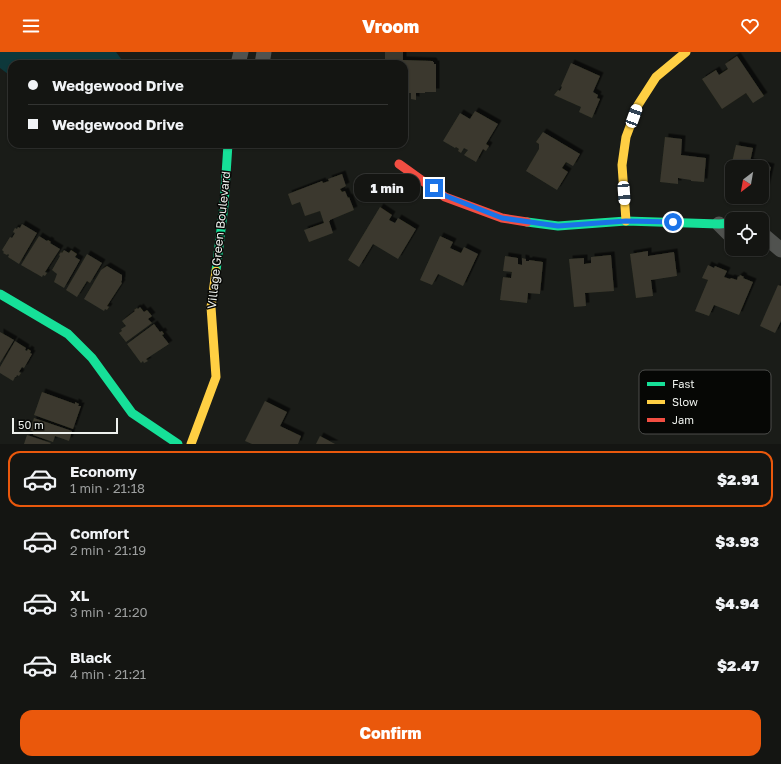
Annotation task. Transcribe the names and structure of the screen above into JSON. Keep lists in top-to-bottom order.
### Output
{
  "streets": {
    "street": ["Village Green Boulevard"]
  },
  "legend": ["Fast", "Slow", "Jam"],
  "scale_bar": "50 m",
  "north": "bottom left",
  "page": {
    "header": "Vroom",
    "banner": ["Wedgewood Drive", "Wedgewood Drive"],
    "bubble": "1 min",
    "scale": "50 m",
    "list": [
      {
        "name": "Economy",
        "note": "1 min · 21:18",
        "value": "$2.91"
      },
      {
        "name": "Comfort",
        "note": "2 min · 21:19",
        "value": "$3.93"
      },
      {
        "name": "XL",
        "note": "3 min · 21:20",
        "value": "$4.94"
      },
      {
        "name": "Black",
        "note": "4 min · 21:21",
        "value": "$2.47"
      }
    ],
    "buttons": "Confirm"
  }
}
